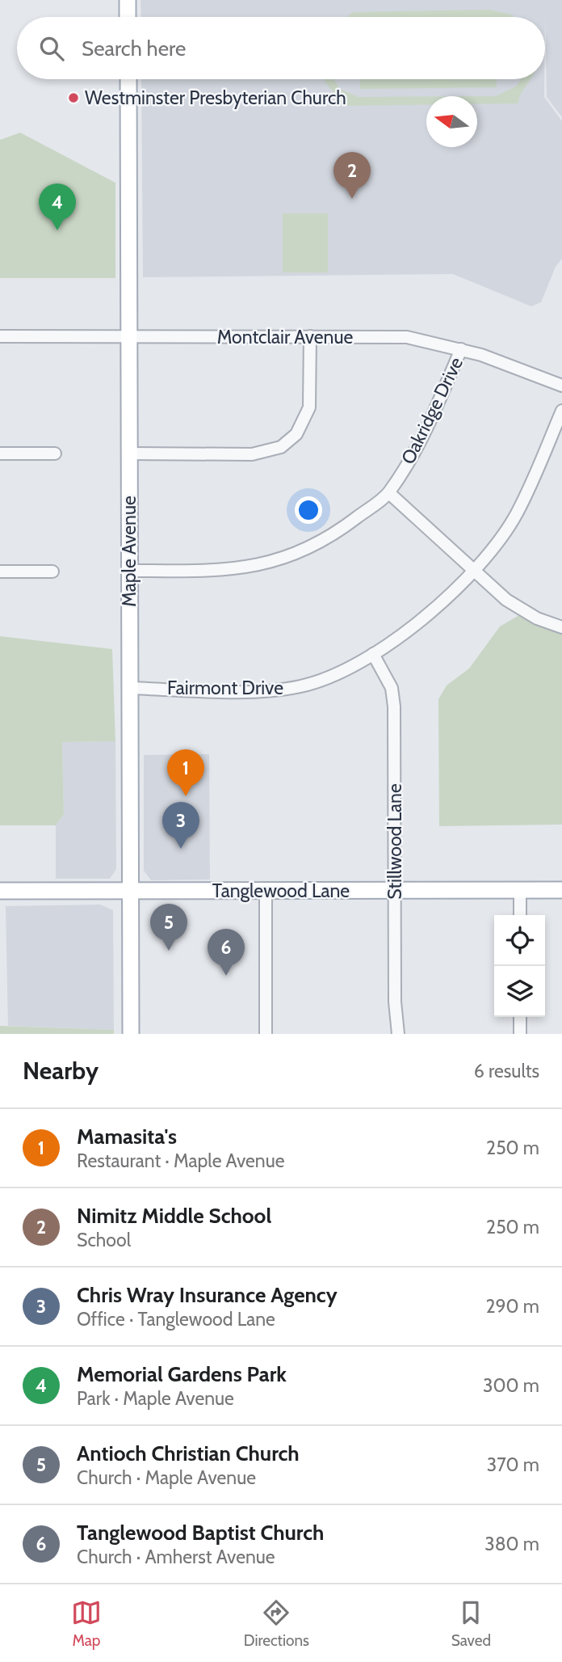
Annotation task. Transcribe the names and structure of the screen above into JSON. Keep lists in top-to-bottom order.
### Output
{
  "streets": {
    "main road": ["Maple Avenue", "Tanglewood Lane"],
    "street": [
      "Montclair Avenue",
      "Oakridge Drive",
      "Fairmont Drive",
      "Stillwood Lane"
    ]
  },
  "crossings": [
    ["Montclair Avenue", "Oakridge Drive"],
    ["Montclair Avenue", "Maple Avenue"],
    ["Oakridge Drive", "Maple Avenue"],
    ["Maple Avenue", "Fairmont Drive"],
    ["Maple Avenue", "Tanglewood Lane"],
    ["Fairmont Drive", "Stillwood Lane"],
    ["Stillwood Lane", "Tanglewood Lane"]
  ],
  "places": ["Westminster Presbyterian Church"],
  "north": "left",
  "page": {
    "search": "Search here",
    "pins": [
      "2",
      "4",
      "1",
      "3",
      "5",
      "6"
    ],
    "heading": ["Nearby", "6 results"],
    "list": [
      {
        "mark": "1",
        "name": "Mamasita's",
        "note": "Restaurant · Maple Avenue",
        "value": "250 m"
      },
      {
        "mark": "2",
        "name": "Nimitz Middle School",
        "note": "School",
        "value": "250 m"
      },
      {
        "mark": "3",
        "name": "Chris Wray Insurance Agency",
        "note": "Office · Tanglewood Lane",
        "value": "290 m"
      },
      {
        "mark": "4",
        "name": "Memorial Gardens Park",
        "note": "Park · Maple Avenue",
        "value": "300 m"
      },
      {
        "mark": "5",
        "name": "Antioch Christian Church",
        "note": "Church · Maple Avenue",
        "value": "370 m"
      },
      {
        "mark": "6",
        "name": "Tanglewood Baptist Church",
        "note": "Church · Amherst Avenue",
        "value": "380 m"
      }
    ],
    "nav": ["Map", "Directions", "Saved"]
  }
}
